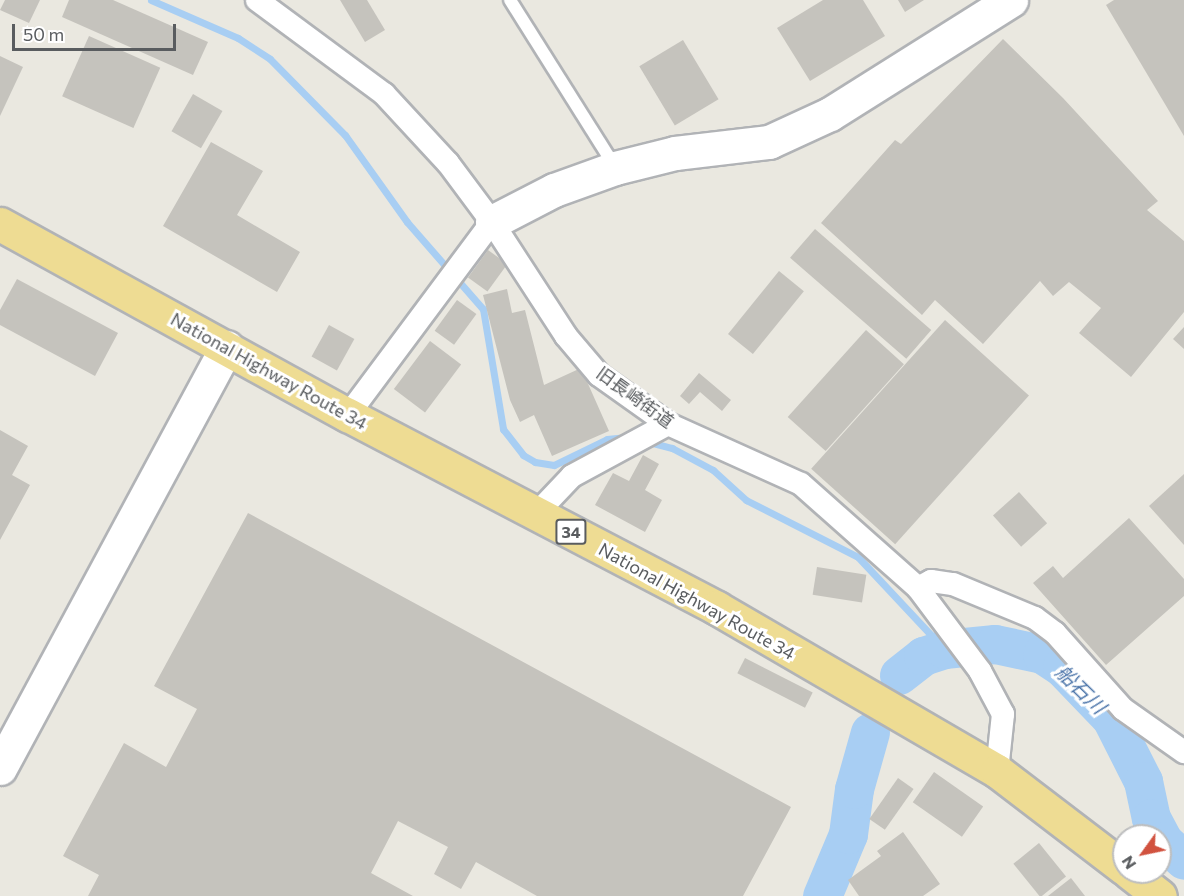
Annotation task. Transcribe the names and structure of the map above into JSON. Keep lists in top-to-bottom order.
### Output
{
  "streets": {
    "highway": ["National Highway Route 34", "34"],
    "street": ["旧長崎街道"]
  },
  "crossings": [
    ["National Highway Route 34", "旧長崎街道"]
  ],
  "water": ["船石川"],
  "scale_bar": "50 m",
  "north": "bottom left"
}
